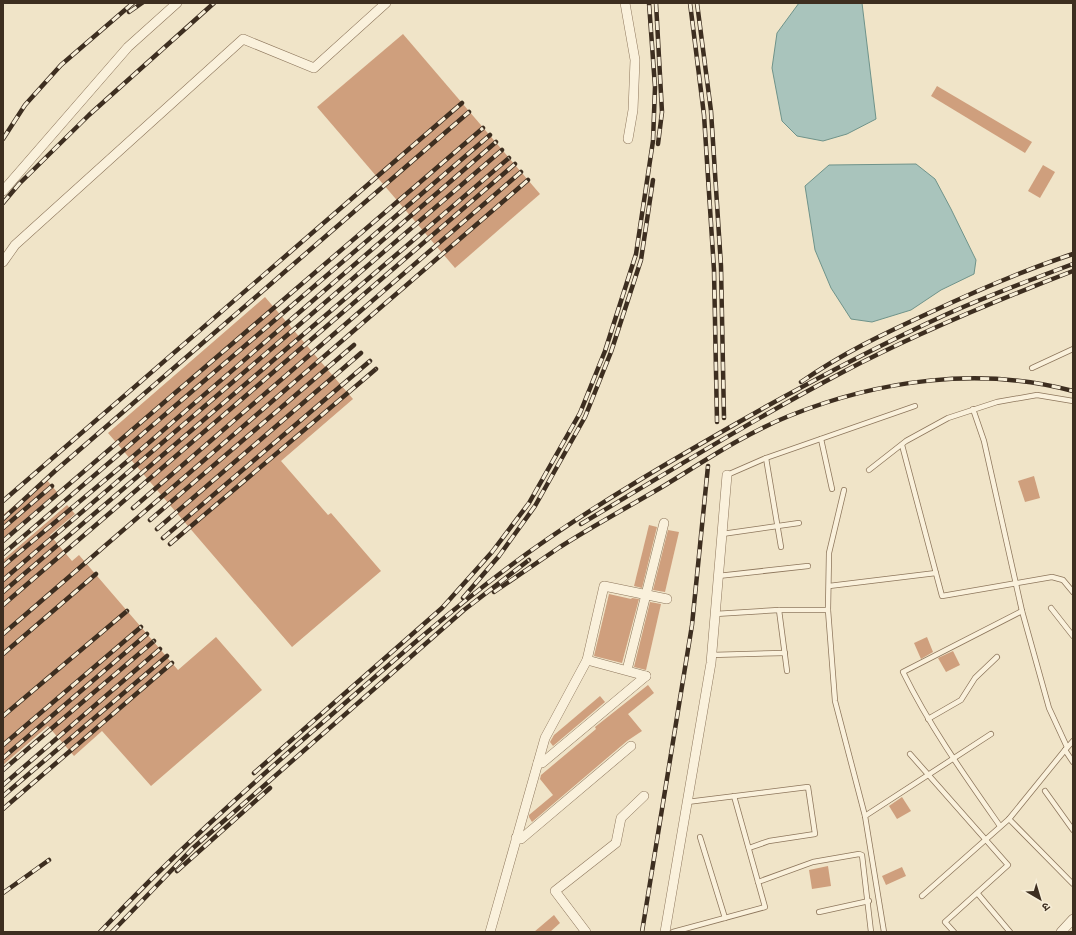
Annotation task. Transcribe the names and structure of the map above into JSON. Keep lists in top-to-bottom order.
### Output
{
  "north": "bottom right"
}
